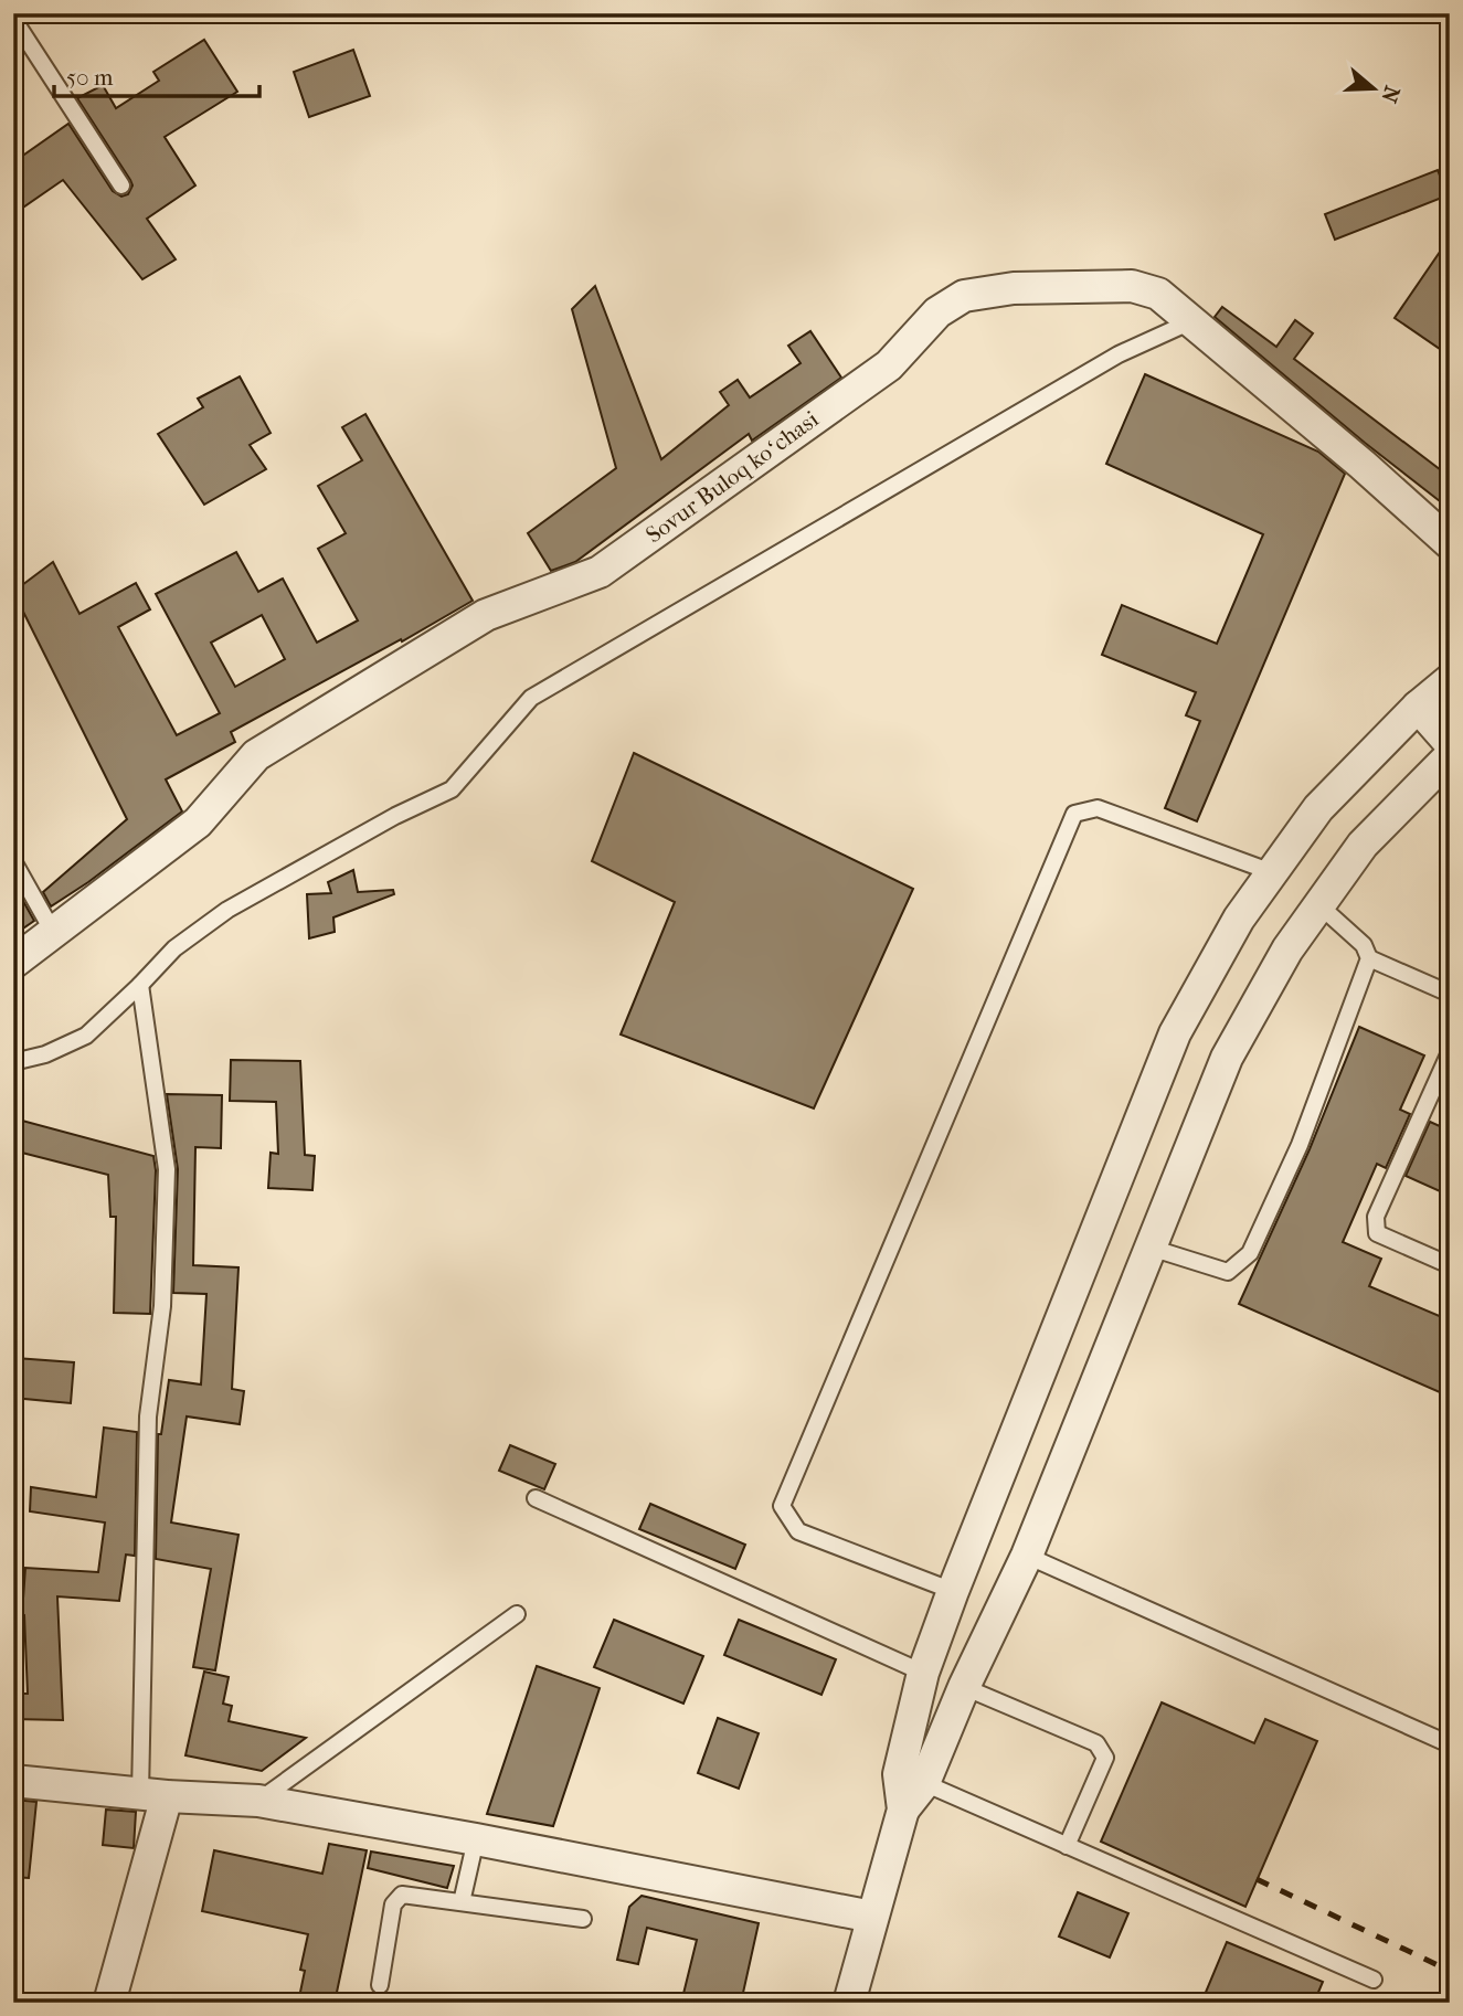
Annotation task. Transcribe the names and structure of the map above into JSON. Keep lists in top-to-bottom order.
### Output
{
  "streets": {
    "street": ["Sovur Buloq koʻchasi"]
  },
  "scale_bar": "50 m",
  "north": "right"
}
